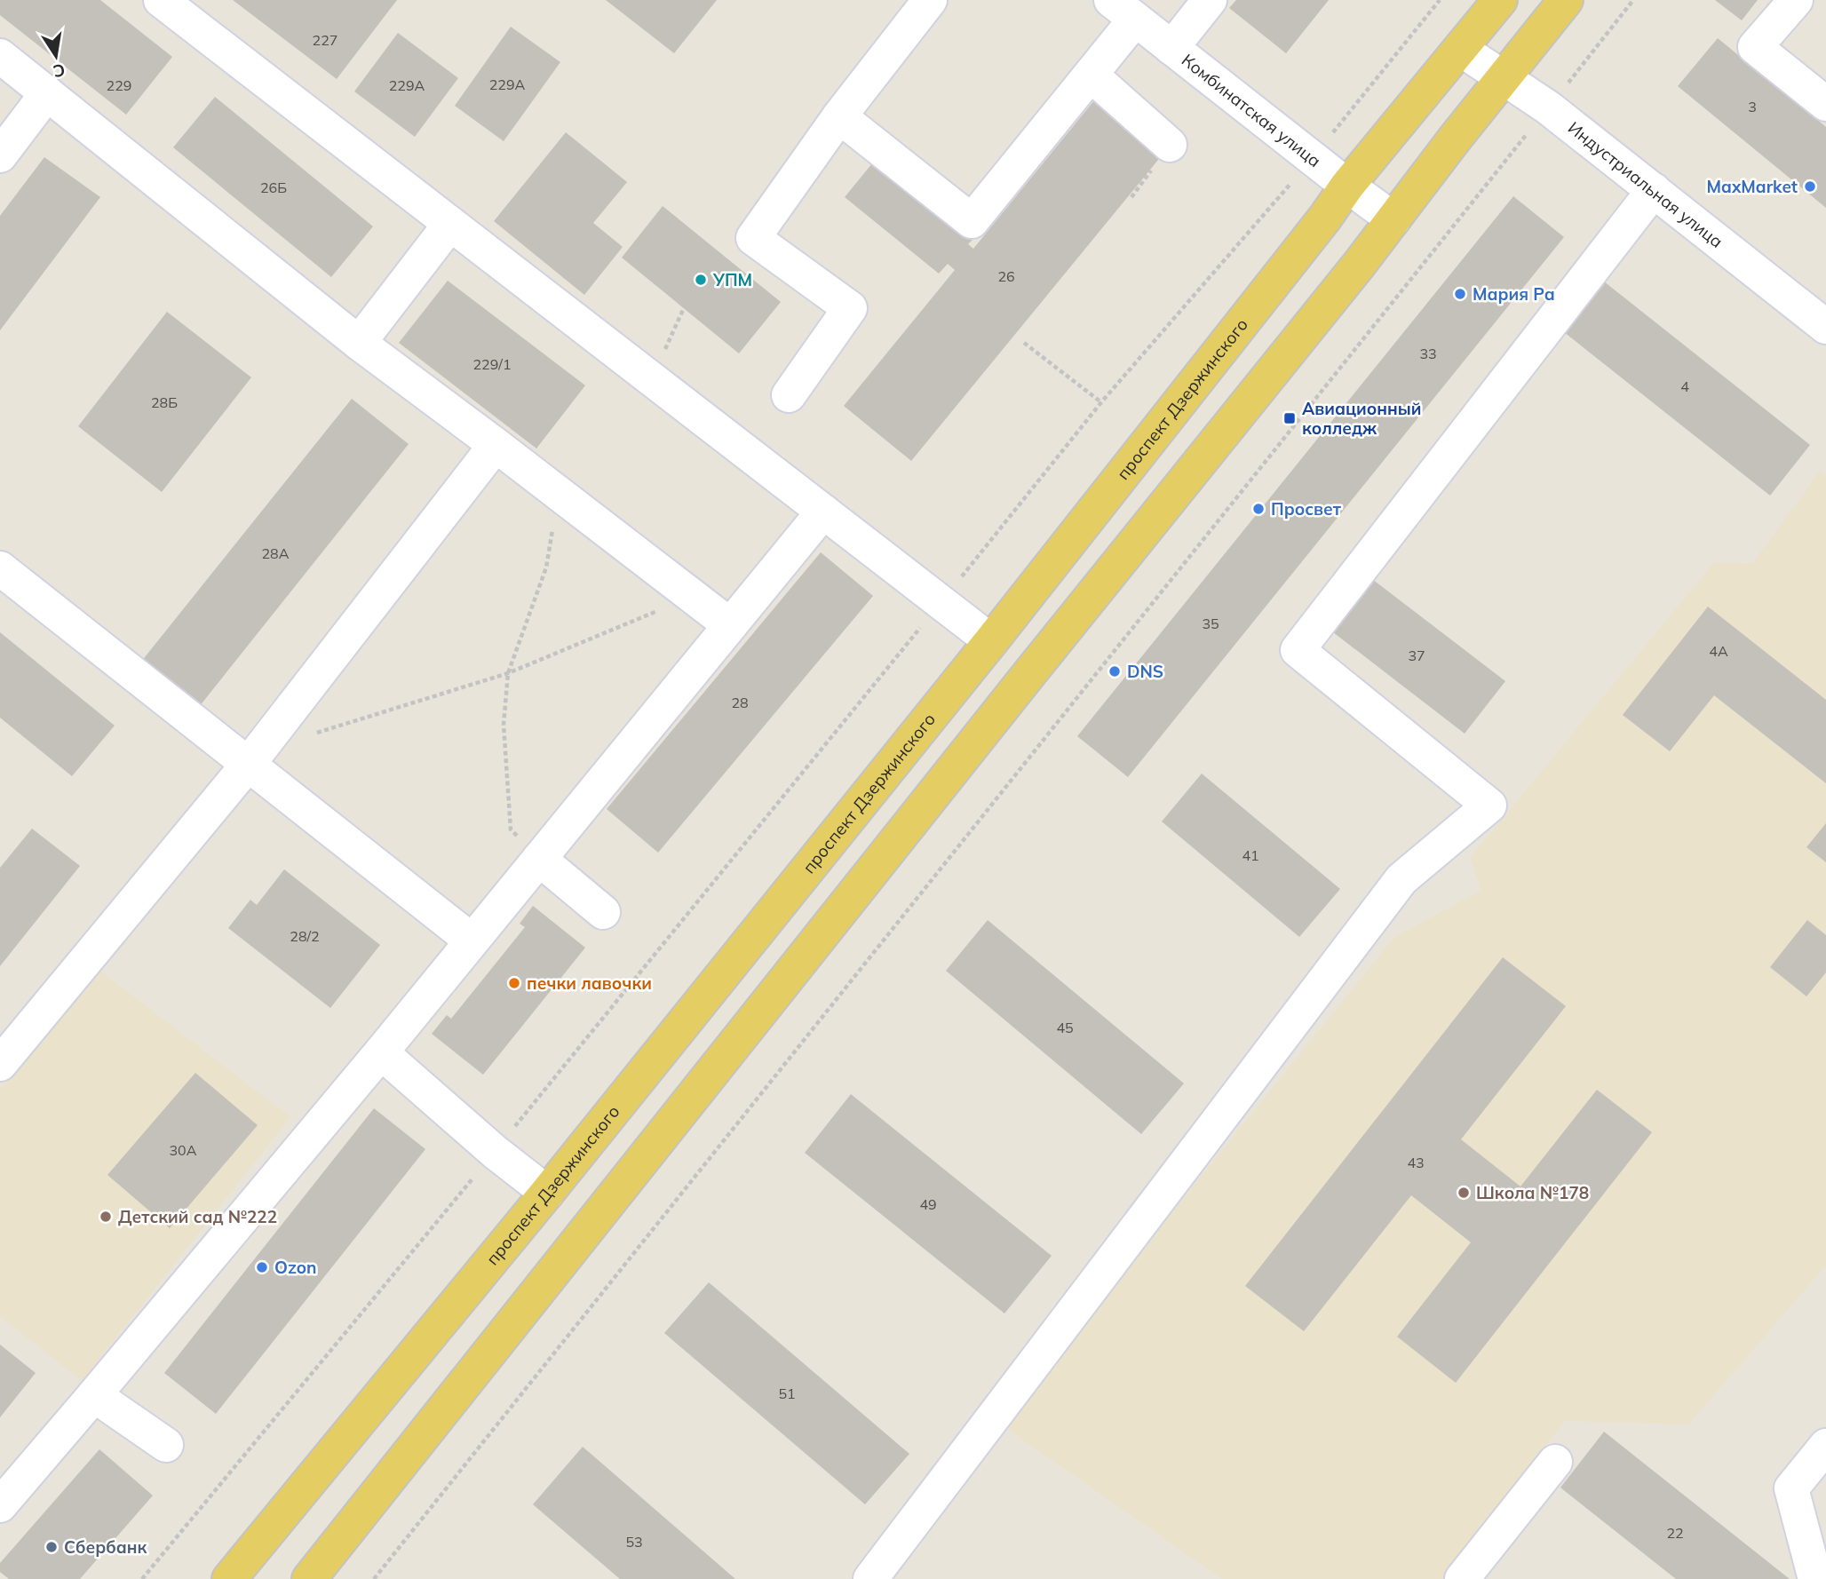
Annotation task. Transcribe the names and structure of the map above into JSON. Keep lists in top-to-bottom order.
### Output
{
  "streets": {
    "main road": ["проспект Дзержинского"],
    "street": ["Комбинатская улица", "Индустриальная улица"]
  },
  "crossings": [
    ["Комбинатская улица", "проспект Дзержинского"],
    ["Индустриальная улица", "проспект Дзержинского"]
  ],
  "places": {
    "other": [
      "MaxMarket",
      "УПМ",
      "Мария Ра",
      "Просвет",
      "DNS",
      "печки лавочки",
      "Школа №178",
      "Детский сад №222",
      "Ozon",
      "Сбербанк"
    ],
    "transit": ["Авиационный колледж"]
  },
  "house_numbers": [
    "227",
    "229А",
    "229",
    "229А",
    "3",
    "26Б",
    "26",
    "33",
    "229/1",
    "4",
    "28Б",
    "28А",
    "35",
    "4А",
    "37",
    "28",
    "41",
    "28/2",
    "45",
    "30А",
    "43",
    "49",
    "51",
    "22",
    "53"
  ],
  "north": "bottom"
}
